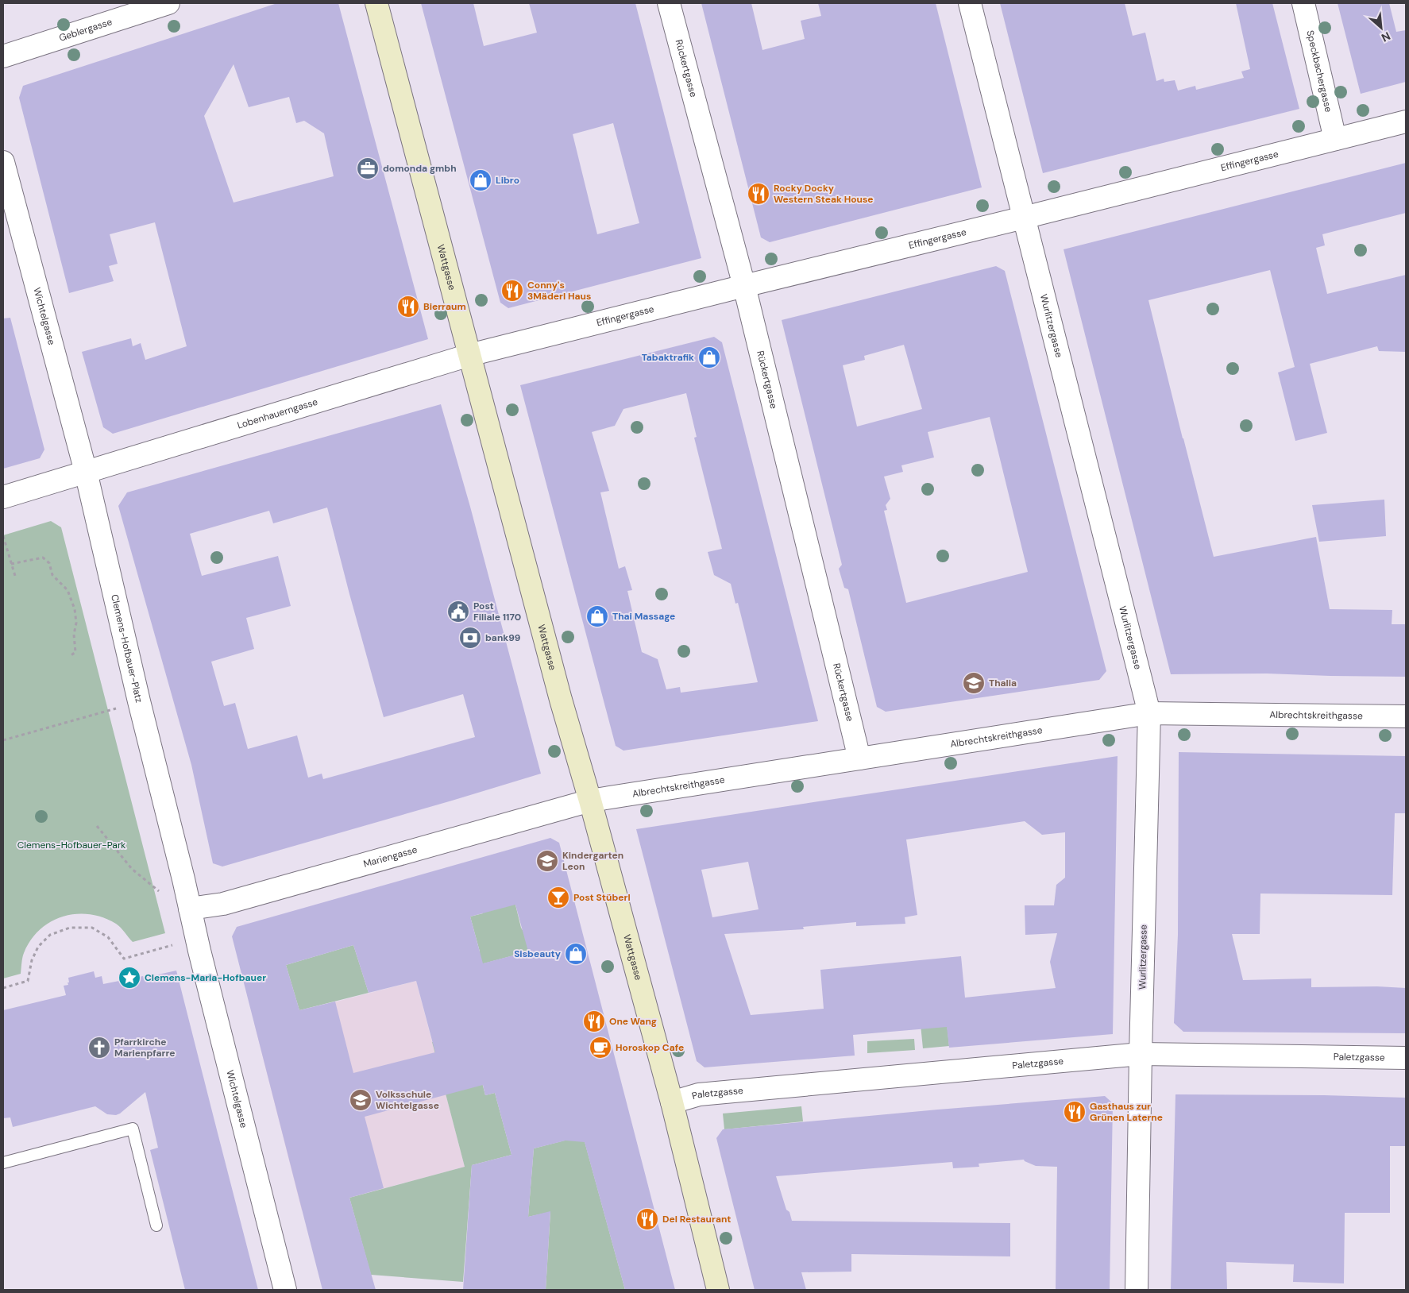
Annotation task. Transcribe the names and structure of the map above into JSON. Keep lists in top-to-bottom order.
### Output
{
  "streets": {
    "main road": ["Wattgasse"],
    "street": [
      "Geblergasse",
      "Rückertgasse",
      "Speckbachergasse",
      "Effingergasse",
      "Wichtelgasse",
      "Wurlitzergasse",
      "Lobenhauerngasse",
      "Clemens-Hofbauer-Platz",
      "Albrechtskreithgasse",
      "Mariengasse",
      "Paletzgasse"
    ]
  },
  "crossings": [
    ["Rückertgasse", "Effingergasse"],
    ["Rückertgasse", "Albrechtskreithgasse"],
    ["Speckbachergasse", "Effingergasse"],
    ["Effingergasse", "Wattgasse"],
    ["Effingergasse", "Wurlitzergasse"],
    ["Effingergasse", "Lobenhauerngasse"],
    ["Wattgasse", "Lobenhauerngasse"],
    ["Wattgasse", "Albrechtskreithgasse"],
    ["Wattgasse", "Mariengasse"],
    ["Wattgasse", "Paletzgasse"],
    ["Wichtelgasse", "Lobenhauerngasse"],
    ["Wichtelgasse", "Clemens-Hofbauer-Platz"],
    ["Wichtelgasse", "Mariengasse"],
    ["Wurlitzergasse", "Albrechtskreithgasse"],
    ["Wurlitzergasse", "Paletzgasse"],
    ["Lobenhauerngasse", "Clemens-Hofbauer-Platz"],
    ["Clemens-Hofbauer-Platz", "Mariengasse"],
    ["Albrechtskreithgasse", "Mariengasse"]
  ],
  "parks": ["Clemens-Hofbauer-Park"],
  "places": {
    "office": ["domonda gmbh"],
    "shop": [
      "Libro",
      "Tabaktrafik",
      "Thai Massage",
      "Sisbeauty"
    ],
    "restaurant": [
      "Rocky Docky Western Steak House",
      "Conny's 3Mäderl Haus",
      "Bierraum",
      "One Wang",
      "Gasthaus zur Grünen Laterne",
      "Del Restaurant"
    ],
    "public building": ["Post Filiale 1170"],
    "bank": ["bank99"],
    "school or university": ["Thalia", "Kindergarten Leon", "Volksschule Wichtelgasse"],
    "bar": ["Post Stüberl"],
    "place": ["Clemens-Maria-Hofbauer"],
    "church": ["Pfarrkirche Marienpfarre"],
    "cafe": ["Horoskop Cafe"]
  },
  "north": "bottom right"
}
